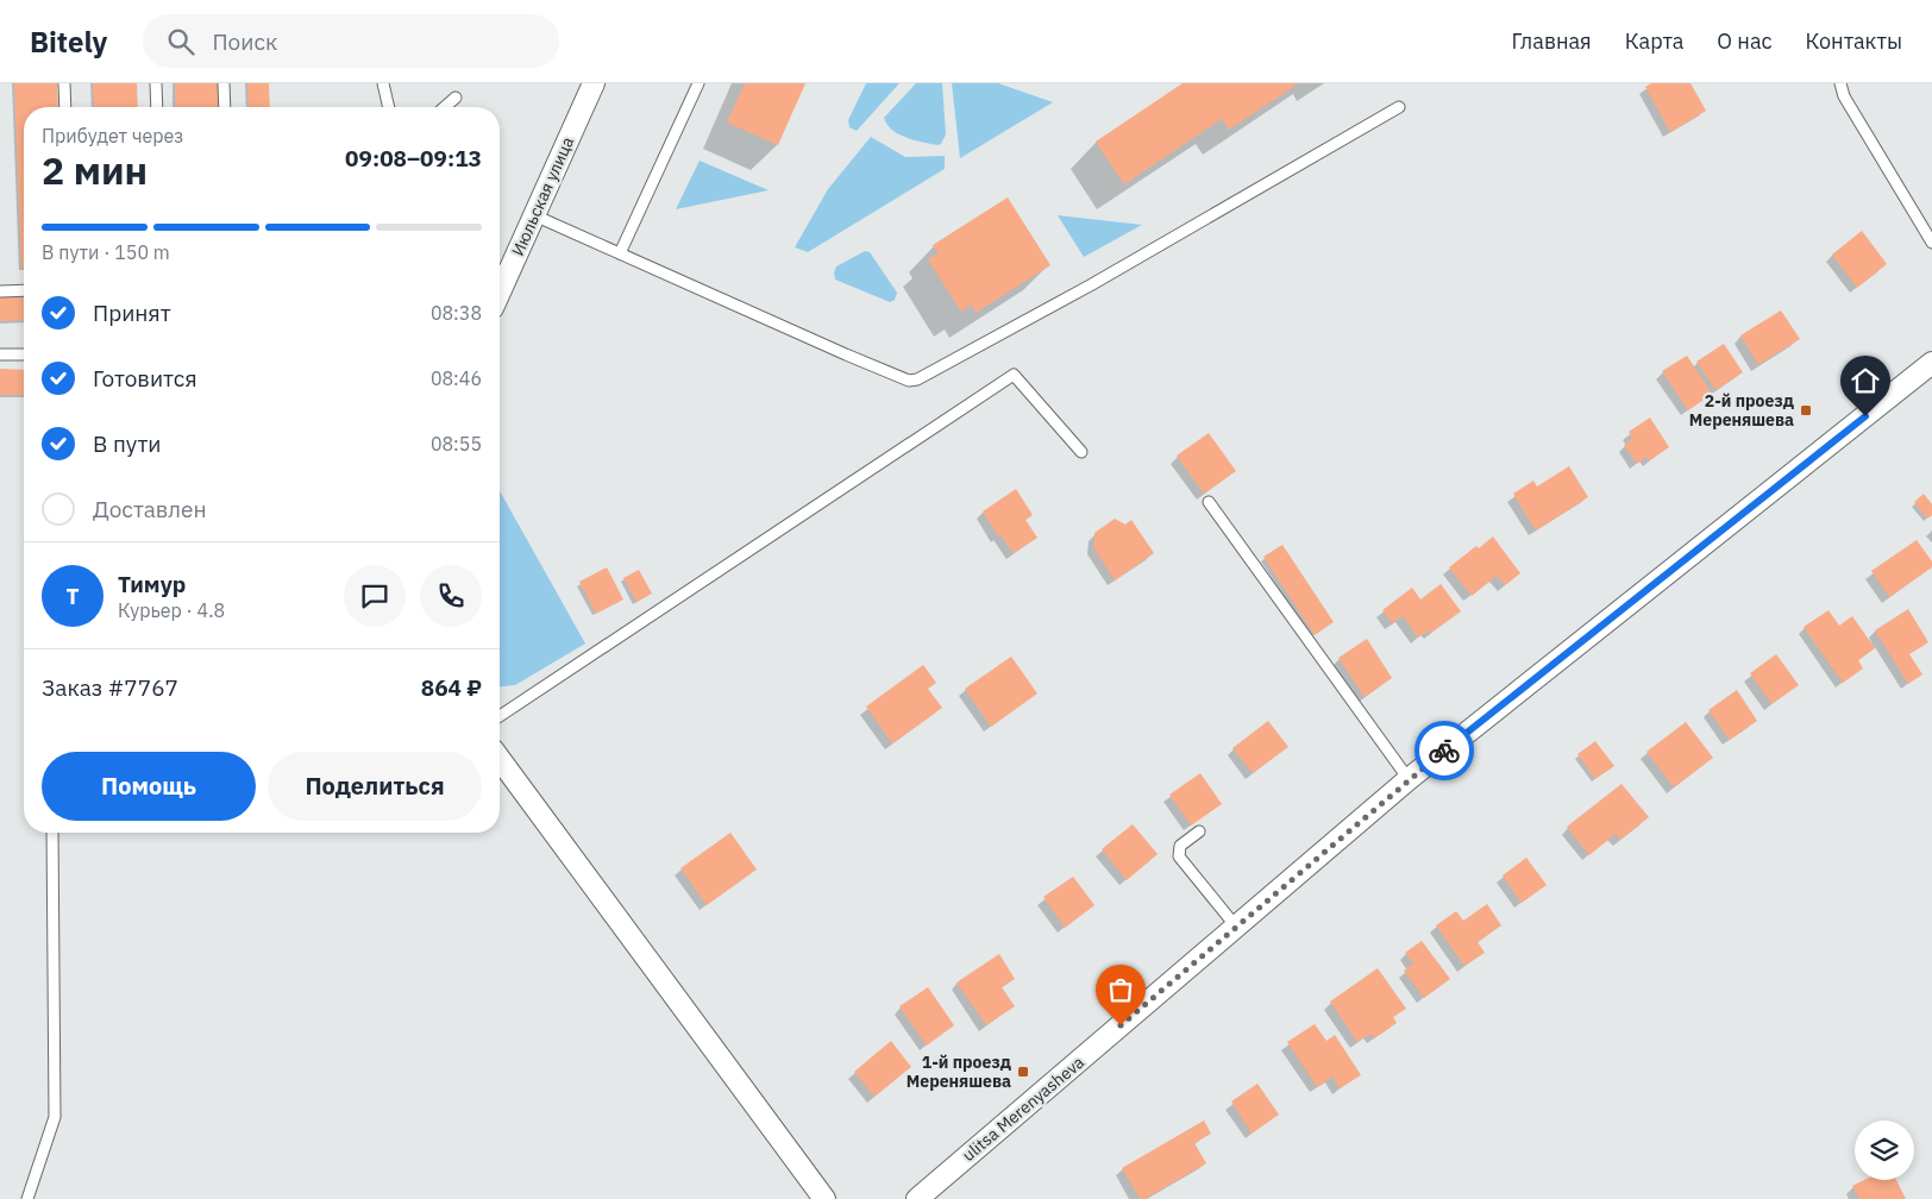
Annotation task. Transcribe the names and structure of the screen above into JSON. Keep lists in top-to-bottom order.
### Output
{
  "streets": {
    "street": ["Июльская улица", "ulitsa Merenyasheva"]
  },
  "places": {
    "transit": ["2-й проезд Мереняшева", "1-й проезд Мереняшева"]
  },
  "page": {
    "header": "Bitely",
    "search": "Поиск",
    "nav": [
      "Главная",
      "Карта",
      "О нас",
      "Контакты"
    ],
    "heading": ["2 мин", "Прибудет через", "09:08–09:13"],
    "panel": [
      "Тимур",
      "Курьер · 4.8",
      "Заказ #7767",
      "864 ₽"
    ],
    "bar": "В пути · 150 m",
    "list": [
      ["Принят", "08:38"],
      ["Готовится", "08:46"],
      ["В пути", "08:55"],
      "Доставлен"
    ],
    "round": "Т",
    "buttons": ["Помощь", "Поделиться"]
  }
}
